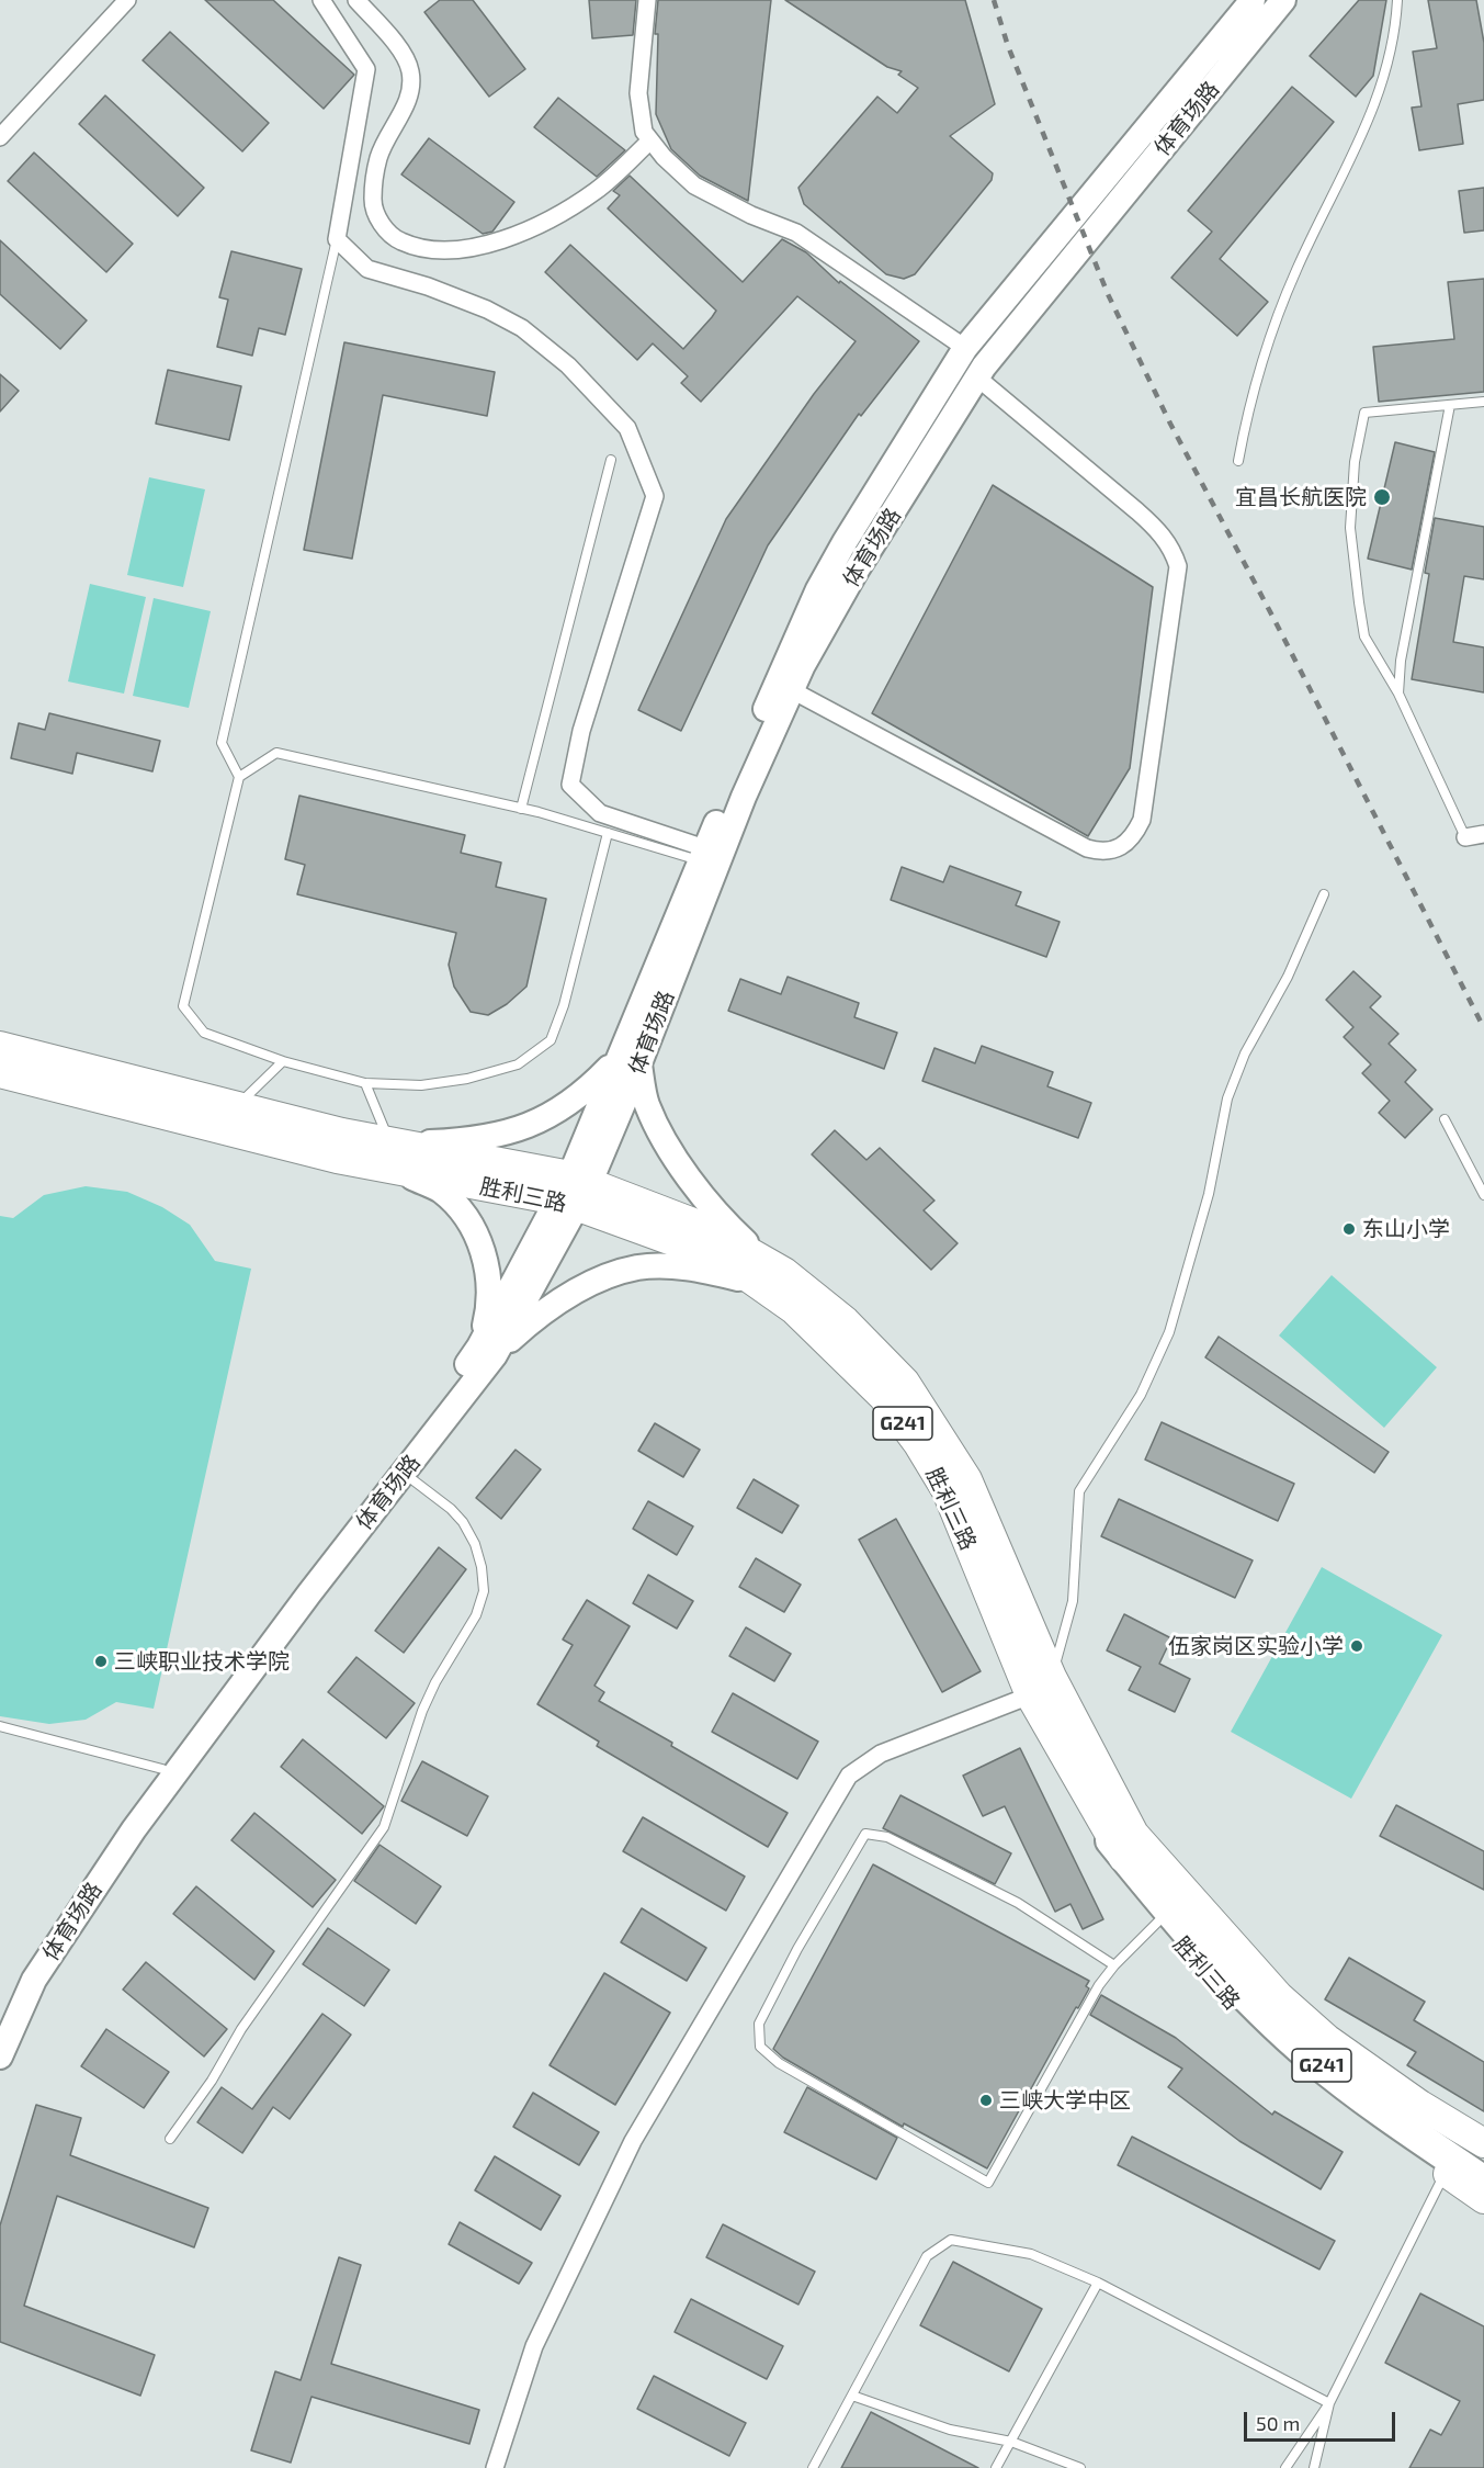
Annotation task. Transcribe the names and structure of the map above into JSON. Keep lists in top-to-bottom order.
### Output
{
  "streets": {
    "highway": ["G241"],
    "main road": ["体育场路", "胜利三路"]
  },
  "crossings": [
    ["体育场路", "胜利三路"],
    ["胜利三路", "G241"]
  ],
  "places": [
    "宜昌长航医院",
    "东山小学",
    "伍家岗区实验小学",
    "三峡职业技术学院",
    "三峡大学中区"
  ],
  "scale_bar": "50 m"
}
